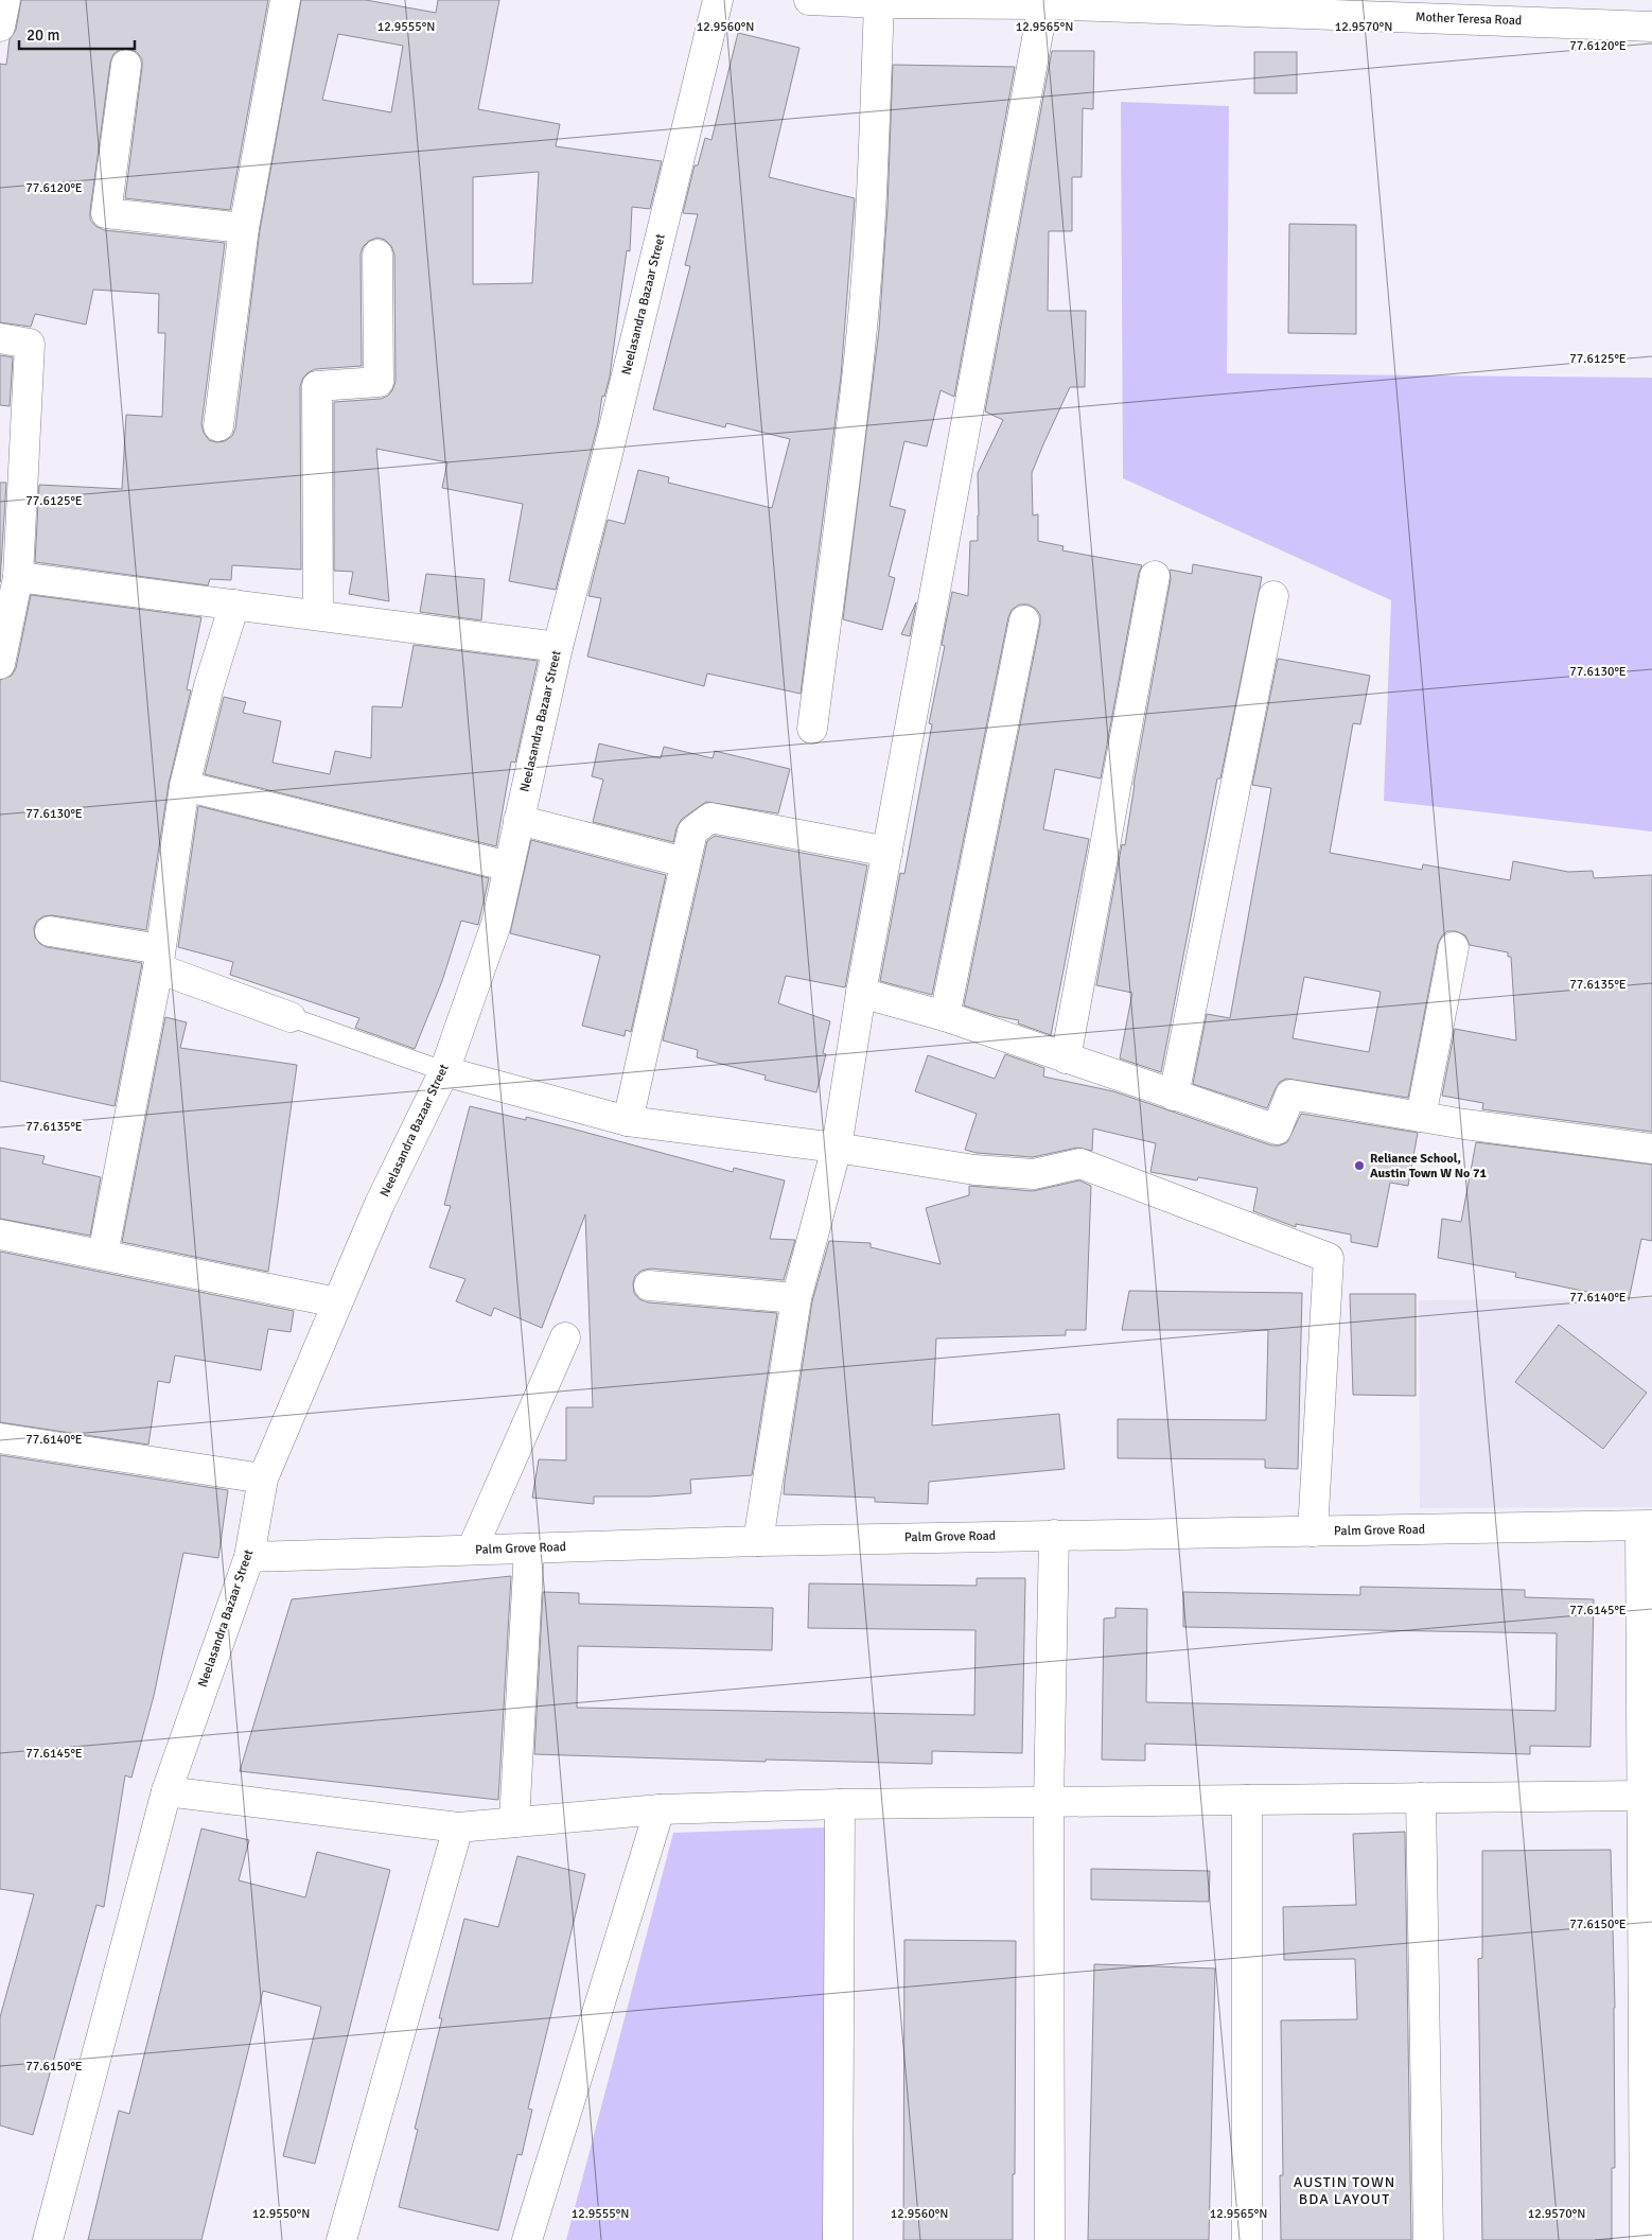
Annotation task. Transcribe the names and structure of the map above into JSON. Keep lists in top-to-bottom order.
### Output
{
  "streets": {
    "street": ["Mother Teresa Road", "Neelasandra Bazaar Street", "Palm Grove Road"]
  },
  "crossings": [
    ["Neelasandra Bazaar Street", "Palm Grove Road"]
  ],
  "districts": ["AUSTIN TOWN BDA LAYOUT"],
  "places": ["Reliance School, Austin Town W No 71"],
  "scale_bar": "20 m",
  "coordinates": [
    "12.9555°N",
    "12.9560°N",
    "12.9565°N",
    "12.9570°N",
    "77.6120°E",
    "77.6125°E",
    "77.6130°E",
    "77.6135°E",
    "77.6140°E",
    "77.6145°E",
    "77.6150°E",
    "12.9550°N"
  ]
}
